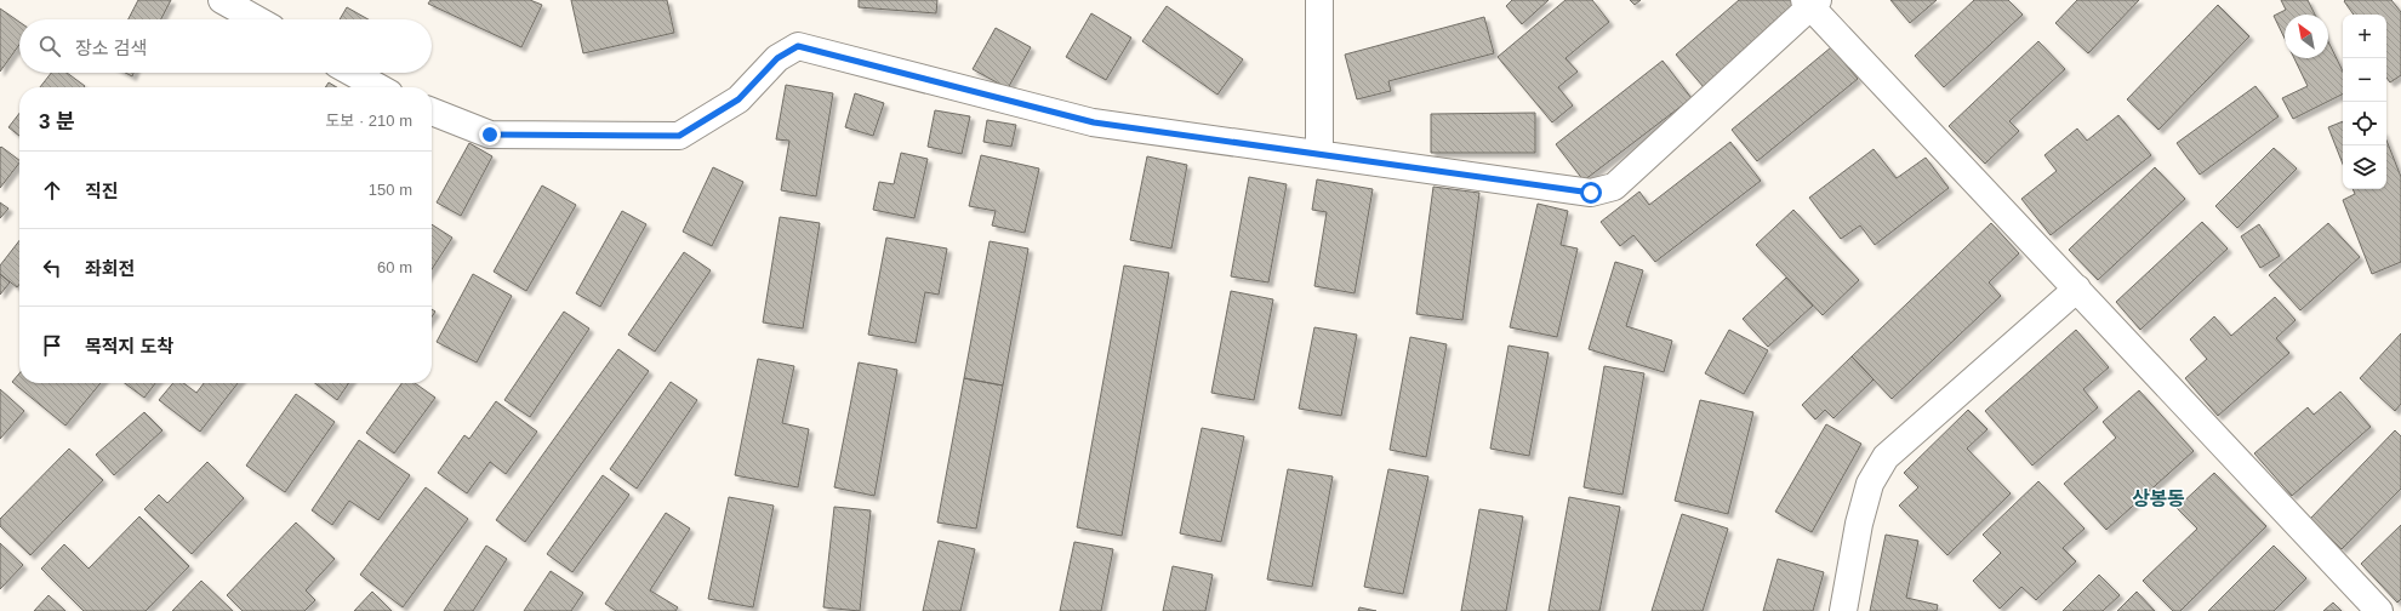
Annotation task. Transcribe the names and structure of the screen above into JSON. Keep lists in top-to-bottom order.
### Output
{
  "districts": ["상봉동"],
  "north": "top left",
  "page": {
    "map_buttons": ["+", "−"],
    "search": "장소 검색",
    "heading": ["3 분", "도보 · 210 m"],
    "list": [
      ["직진", "150 m"],
      ["좌회전", "60 m"],
      "목적지 도착"
    ]
  }
}
